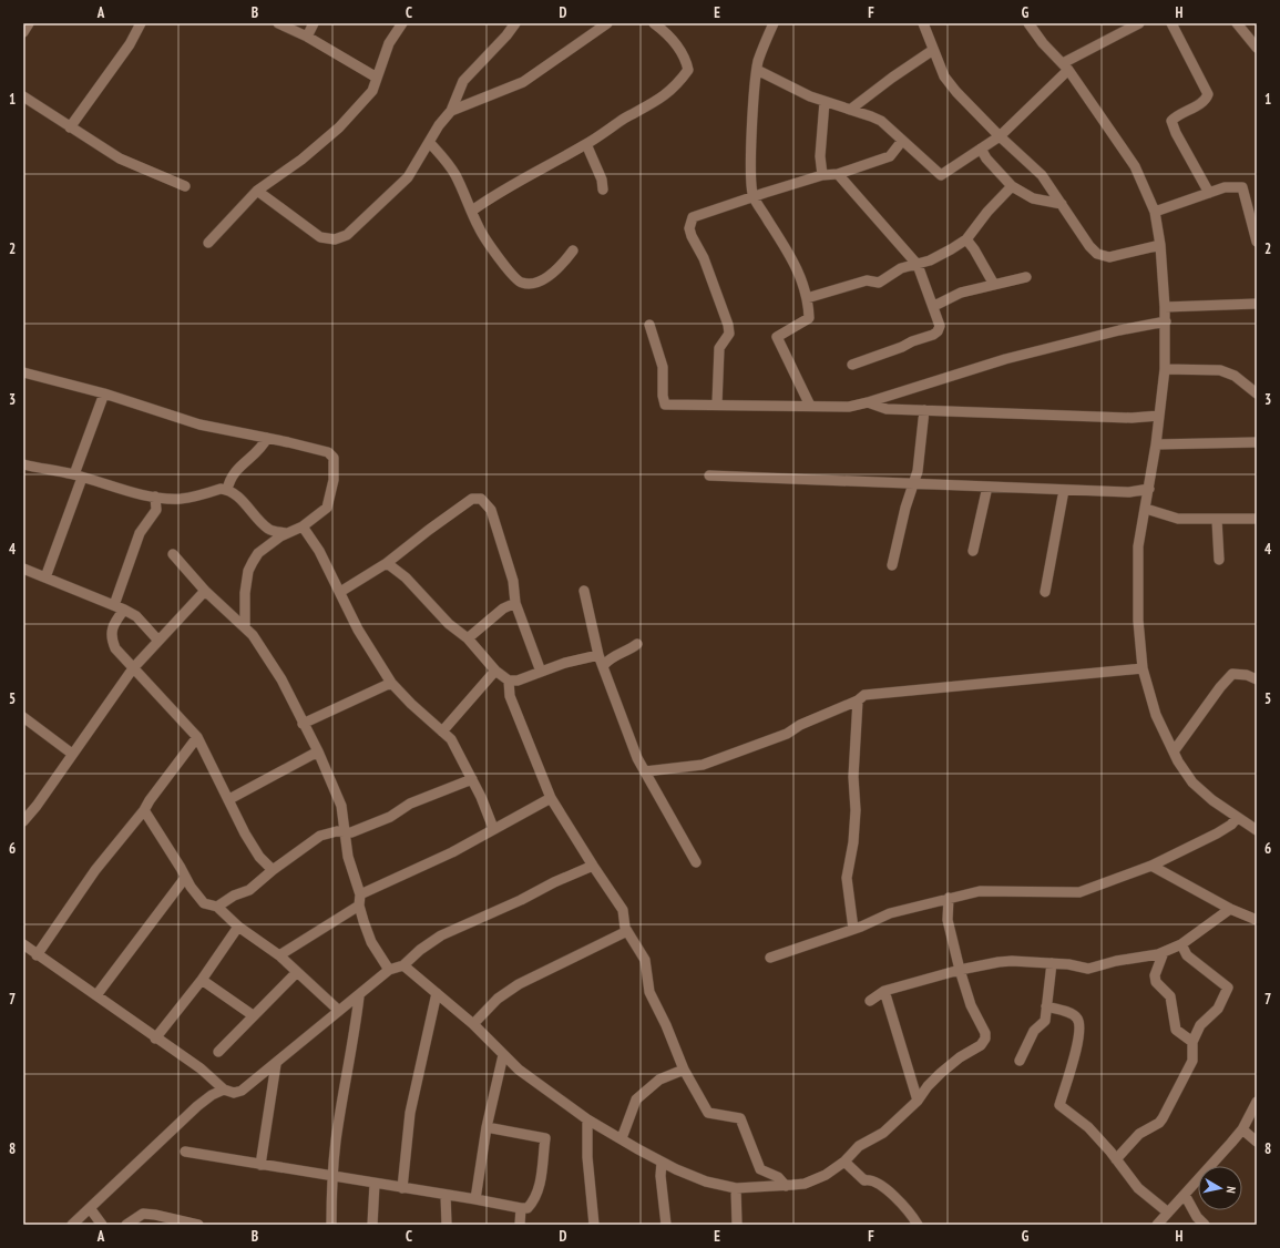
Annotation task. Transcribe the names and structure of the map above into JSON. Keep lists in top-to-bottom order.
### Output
{
  "north": "right",
  "grid": {
    "columns": [
      "A",
      "B",
      "C",
      "D",
      "E",
      "F",
      "G",
      "H"
    ],
    "rows": [
      "1",
      "2",
      "3",
      "4",
      "5",
      "6",
      "7",
      "8"
    ]
  }
}
